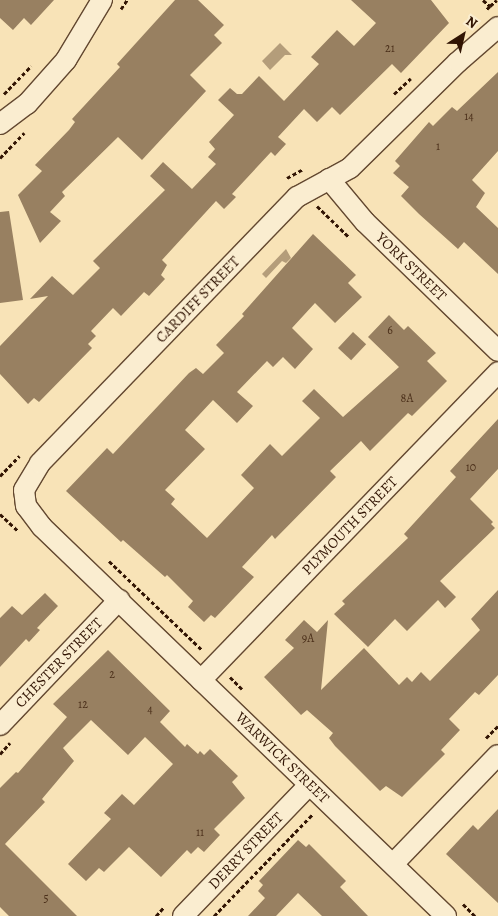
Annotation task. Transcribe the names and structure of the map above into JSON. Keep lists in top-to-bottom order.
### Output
{
  "streets": {
    "street": [
      "YORK STREET",
      "CARDIFF STREET",
      "PLYMOUTH STREET",
      "CHESTER STREET",
      "WARWICK STREET",
      "DERRY STREET"
    ]
  },
  "crossings": [
    ["YORK STREET", "CARDIFF STREET"],
    ["CARDIFF STREET", "CHESTER STREET"],
    ["CARDIFF STREET", "WARWICK STREET"],
    ["PLYMOUTH STREET", "WARWICK STREET"],
    ["CHESTER STREET", "WARWICK STREET"],
    ["WARWICK STREET", "DERRY STREET"]
  ],
  "house_numbers": [
    "21",
    "14",
    "1",
    "6",
    "8A",
    "10",
    "9A",
    "2",
    "12",
    "4",
    "11",
    "5"
  ],
  "north": "top right"
}
